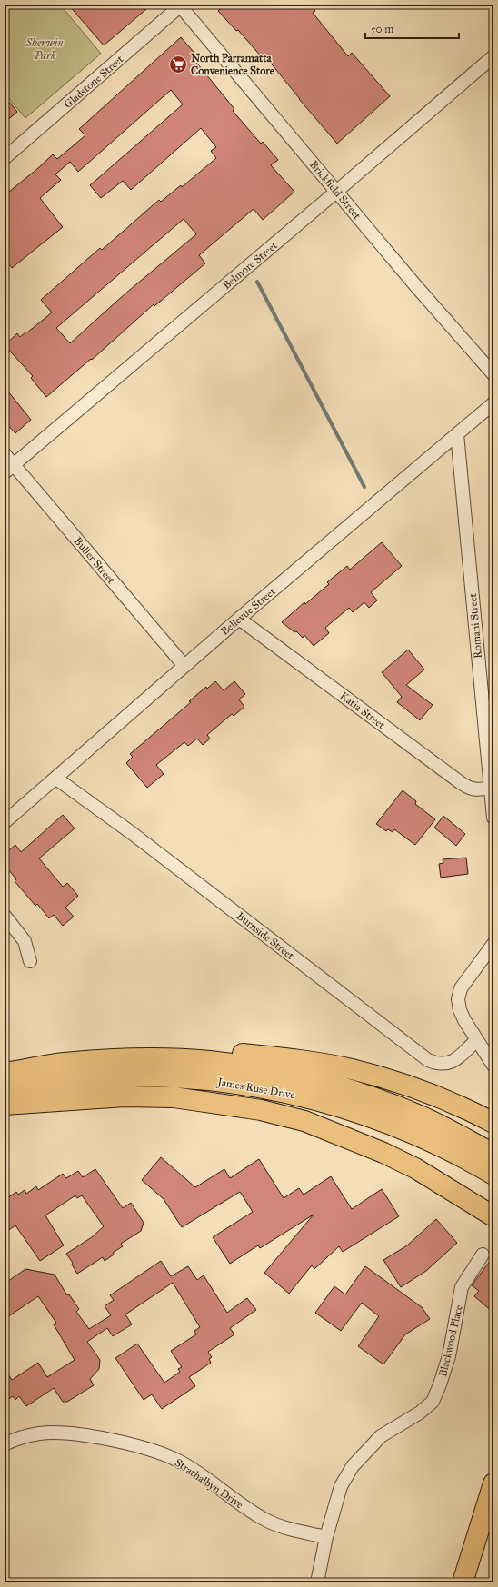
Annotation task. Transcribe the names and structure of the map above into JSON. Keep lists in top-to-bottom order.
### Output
{
  "streets": {
    "highway": ["James Ruse Drive"],
    "street": [
      "Gladstone Street",
      "Brickfield Street",
      "Belmore Street",
      "Buller Street",
      "Bellevue Street",
      "Romani Street",
      "Katia Street",
      "Burnside Street",
      "Blackwood Place",
      "Strathalbyn Drive"
    ]
  },
  "crossings": [
    ["Gladstone Street", "Brickfield Street"],
    ["Brickfield Street", "Belmore Street"],
    ["Belmore Street", "Buller Street"],
    ["Buller Street", "Bellevue Street"],
    ["Bellevue Street", "Romani Street"],
    ["Bellevue Street", "Katia Street"],
    ["Bellevue Street", "Burnside Street"],
    ["Romani Street", "Katia Street"],
    ["Blackwood Place", "Strathalbyn Drive"]
  ],
  "parks": ["Sherwin Park"],
  "places": {
    "supermarket": ["North Parramatta Convenience Store"]
  },
  "scale_bar": "50 m"
}
